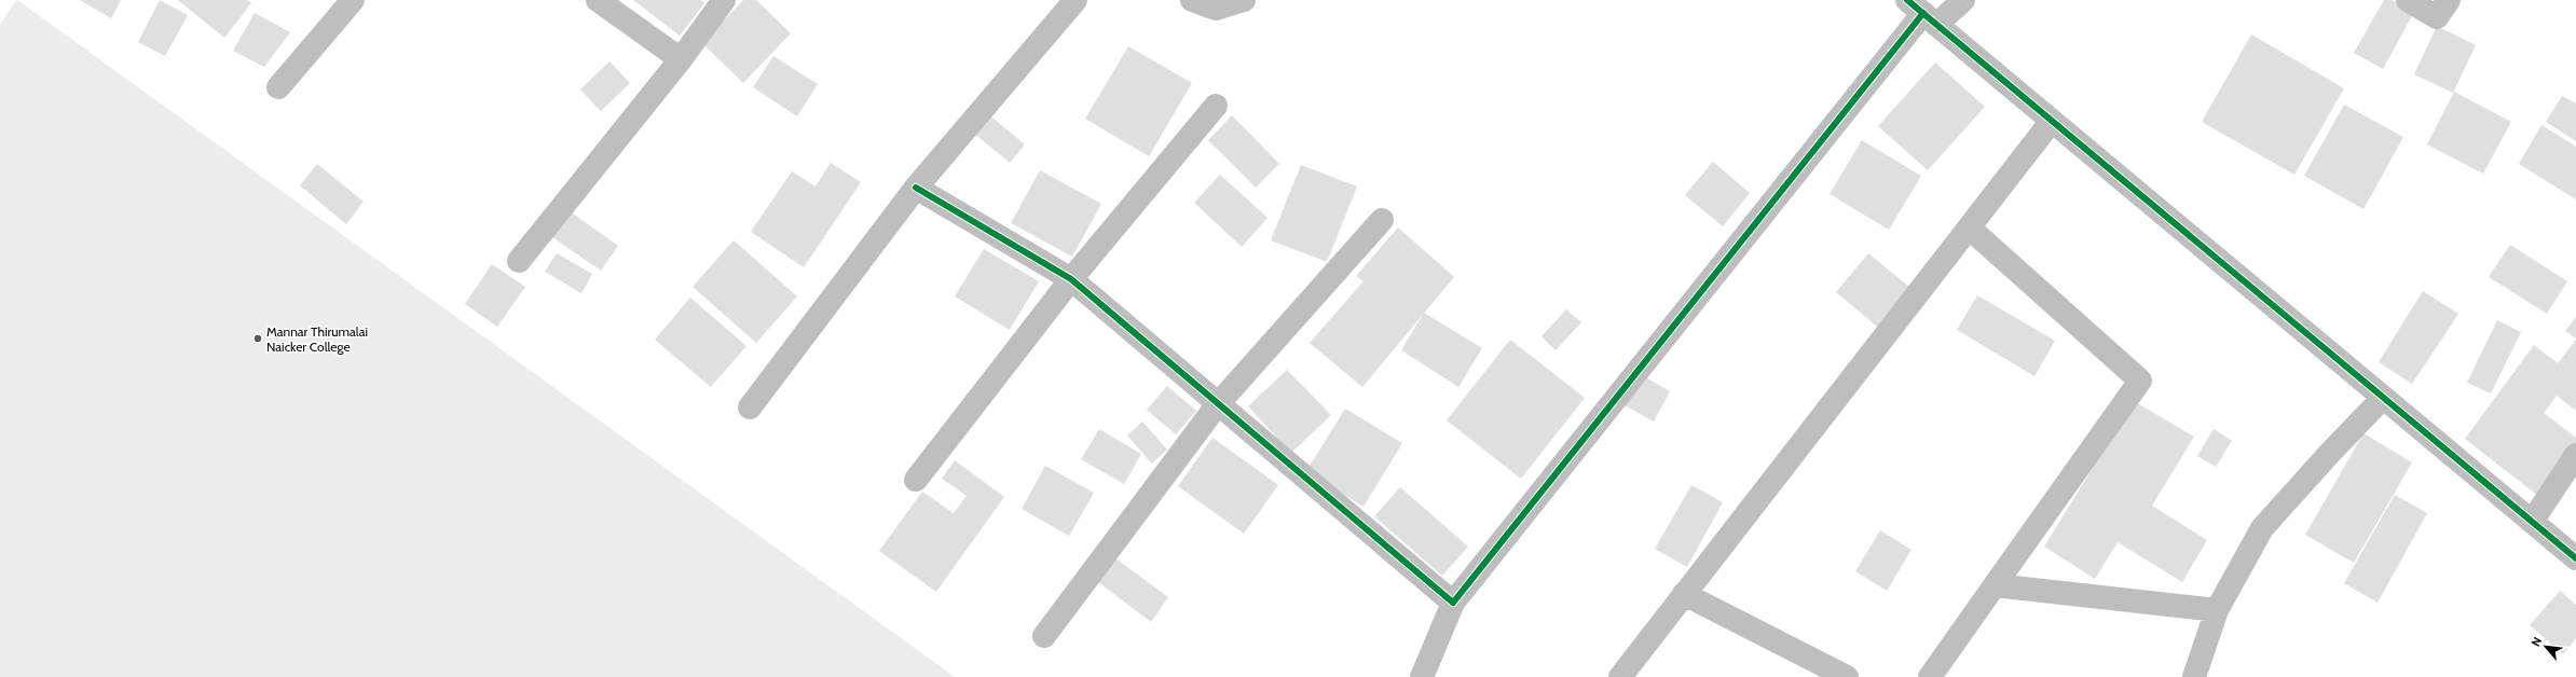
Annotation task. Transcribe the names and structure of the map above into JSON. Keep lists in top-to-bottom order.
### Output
{
  "places": ["Mannar Thirumalai Naicker College"],
  "north": "top left"
}
